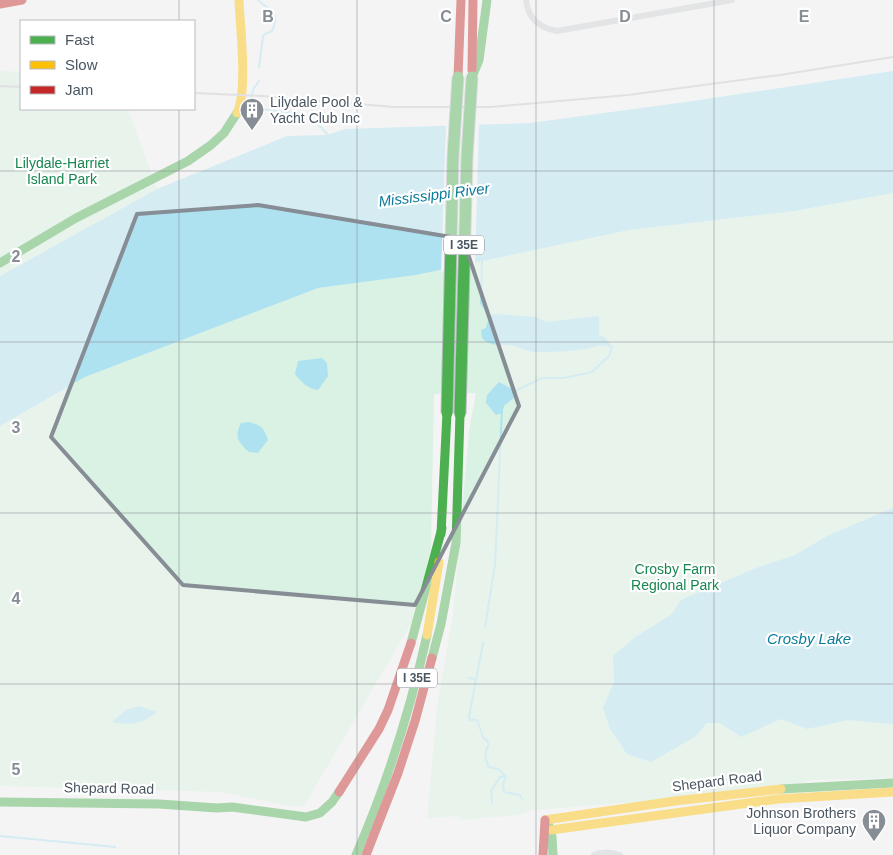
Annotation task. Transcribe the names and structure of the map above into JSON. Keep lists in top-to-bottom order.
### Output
{
  "streets": {
    "main road": ["I 35E", "Shepard Road"]
  },
  "crossings": [
    ["I 35E", "Shepard Road"]
  ],
  "water": ["Mississippi River", "Crosby Lake"],
  "parks": ["Lilydale-Harriet Island Park", "Crosby Farm Regional Park"],
  "places": {
    "building": ["Lilydale Pool & Yacht Club Inc", "Johnson Brothers Liquor Company"]
  },
  "legend": ["Fast", "Slow", "Jam"],
  "grid": {
    "columns": [
      "B",
      "C",
      "D",
      "E"
    ],
    "rows": [
      "2",
      "3",
      "4",
      "5"
    ]
  }
}
